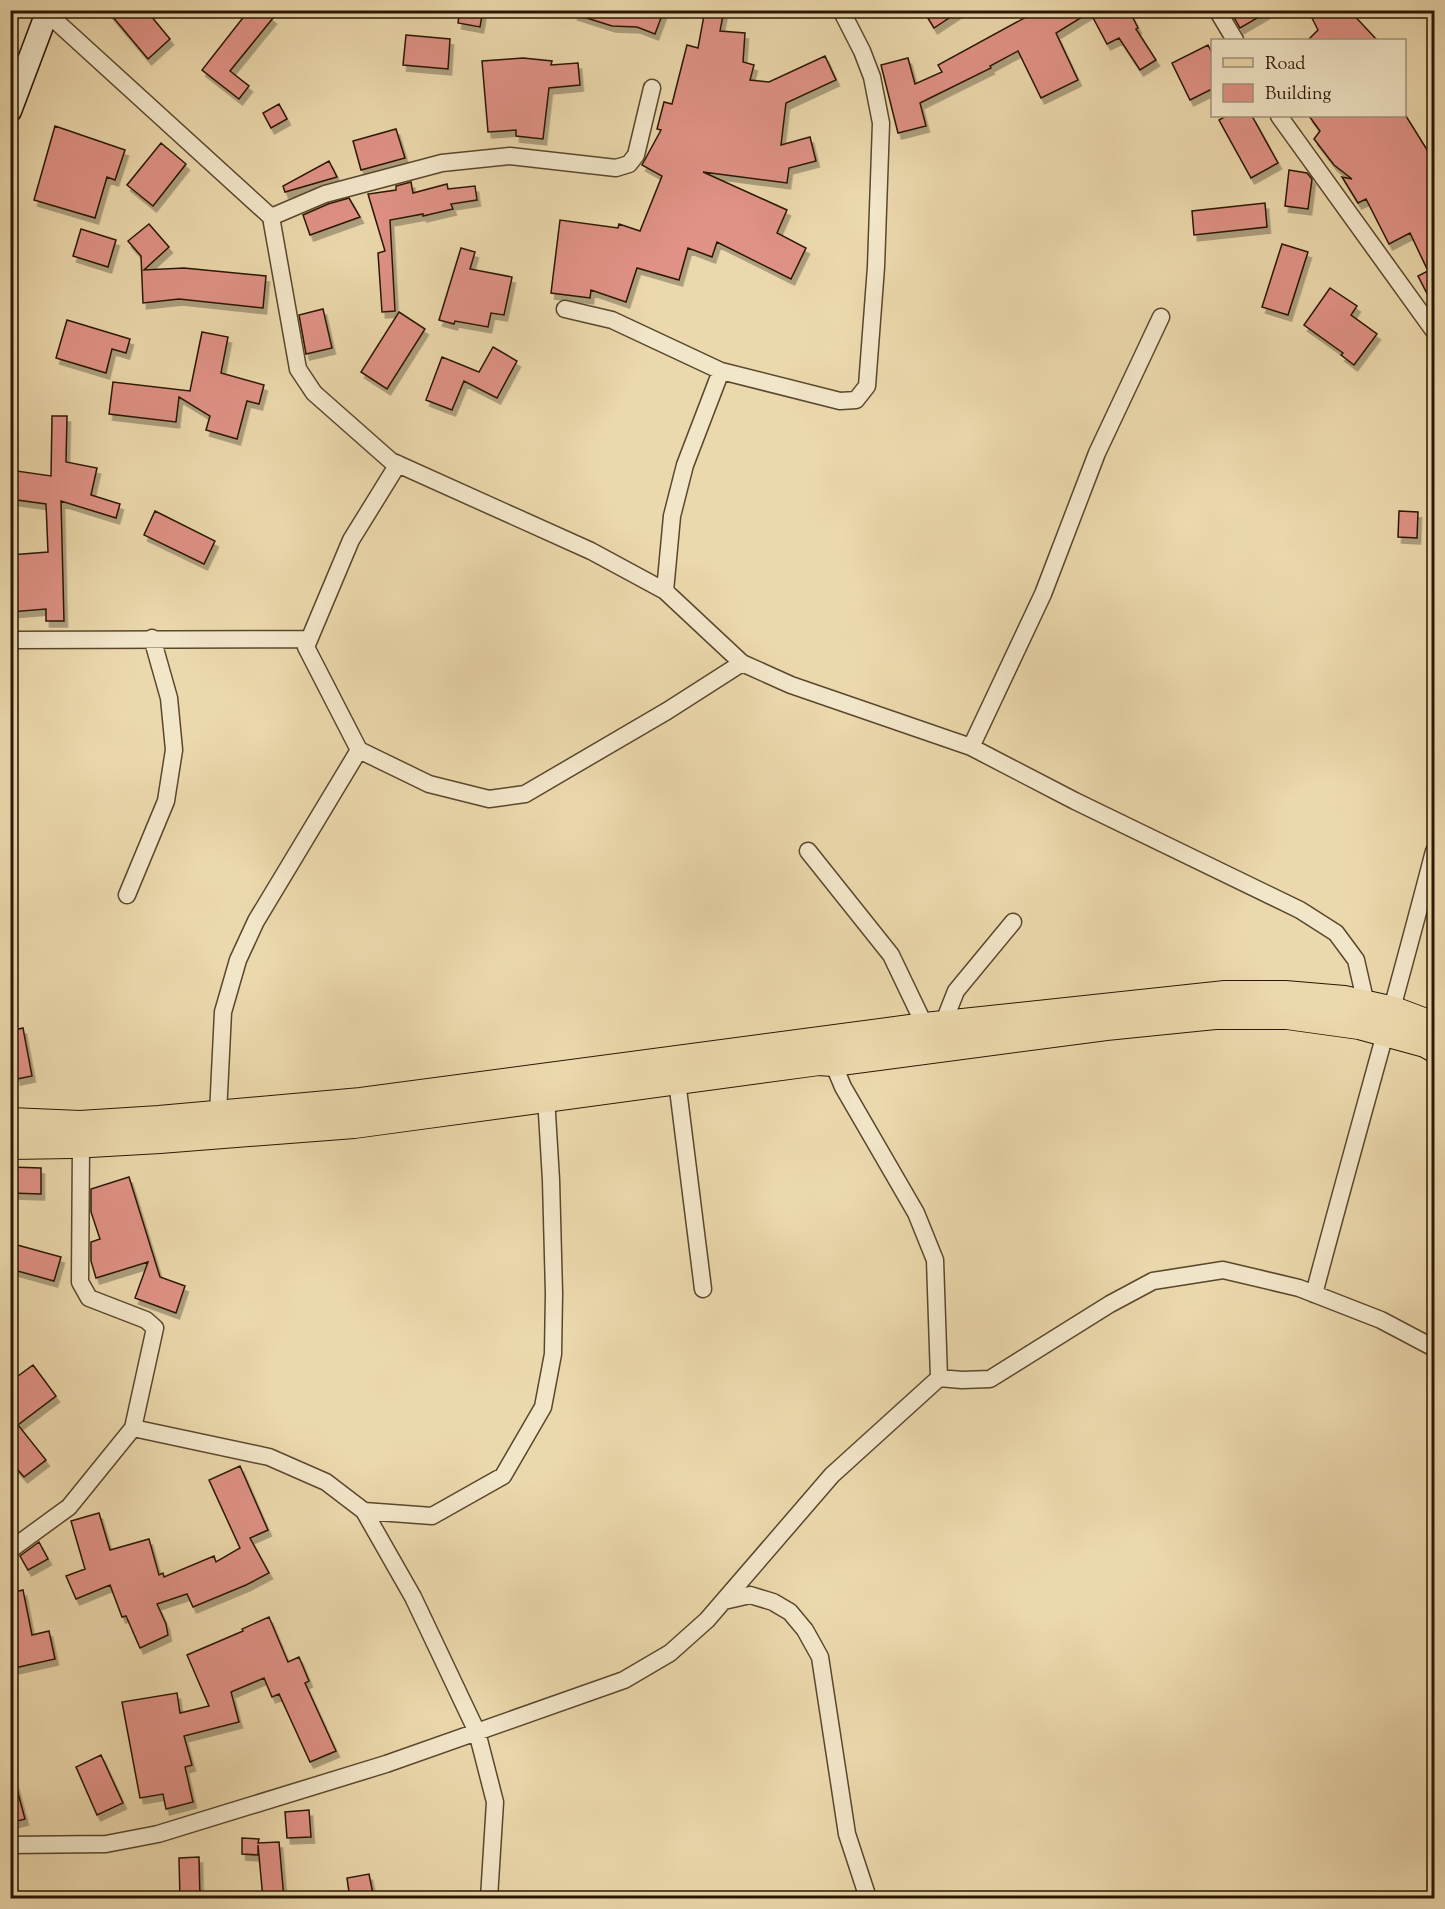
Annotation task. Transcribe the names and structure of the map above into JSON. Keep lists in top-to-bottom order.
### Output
{
  "legend": ["Road", "Building"]
}
